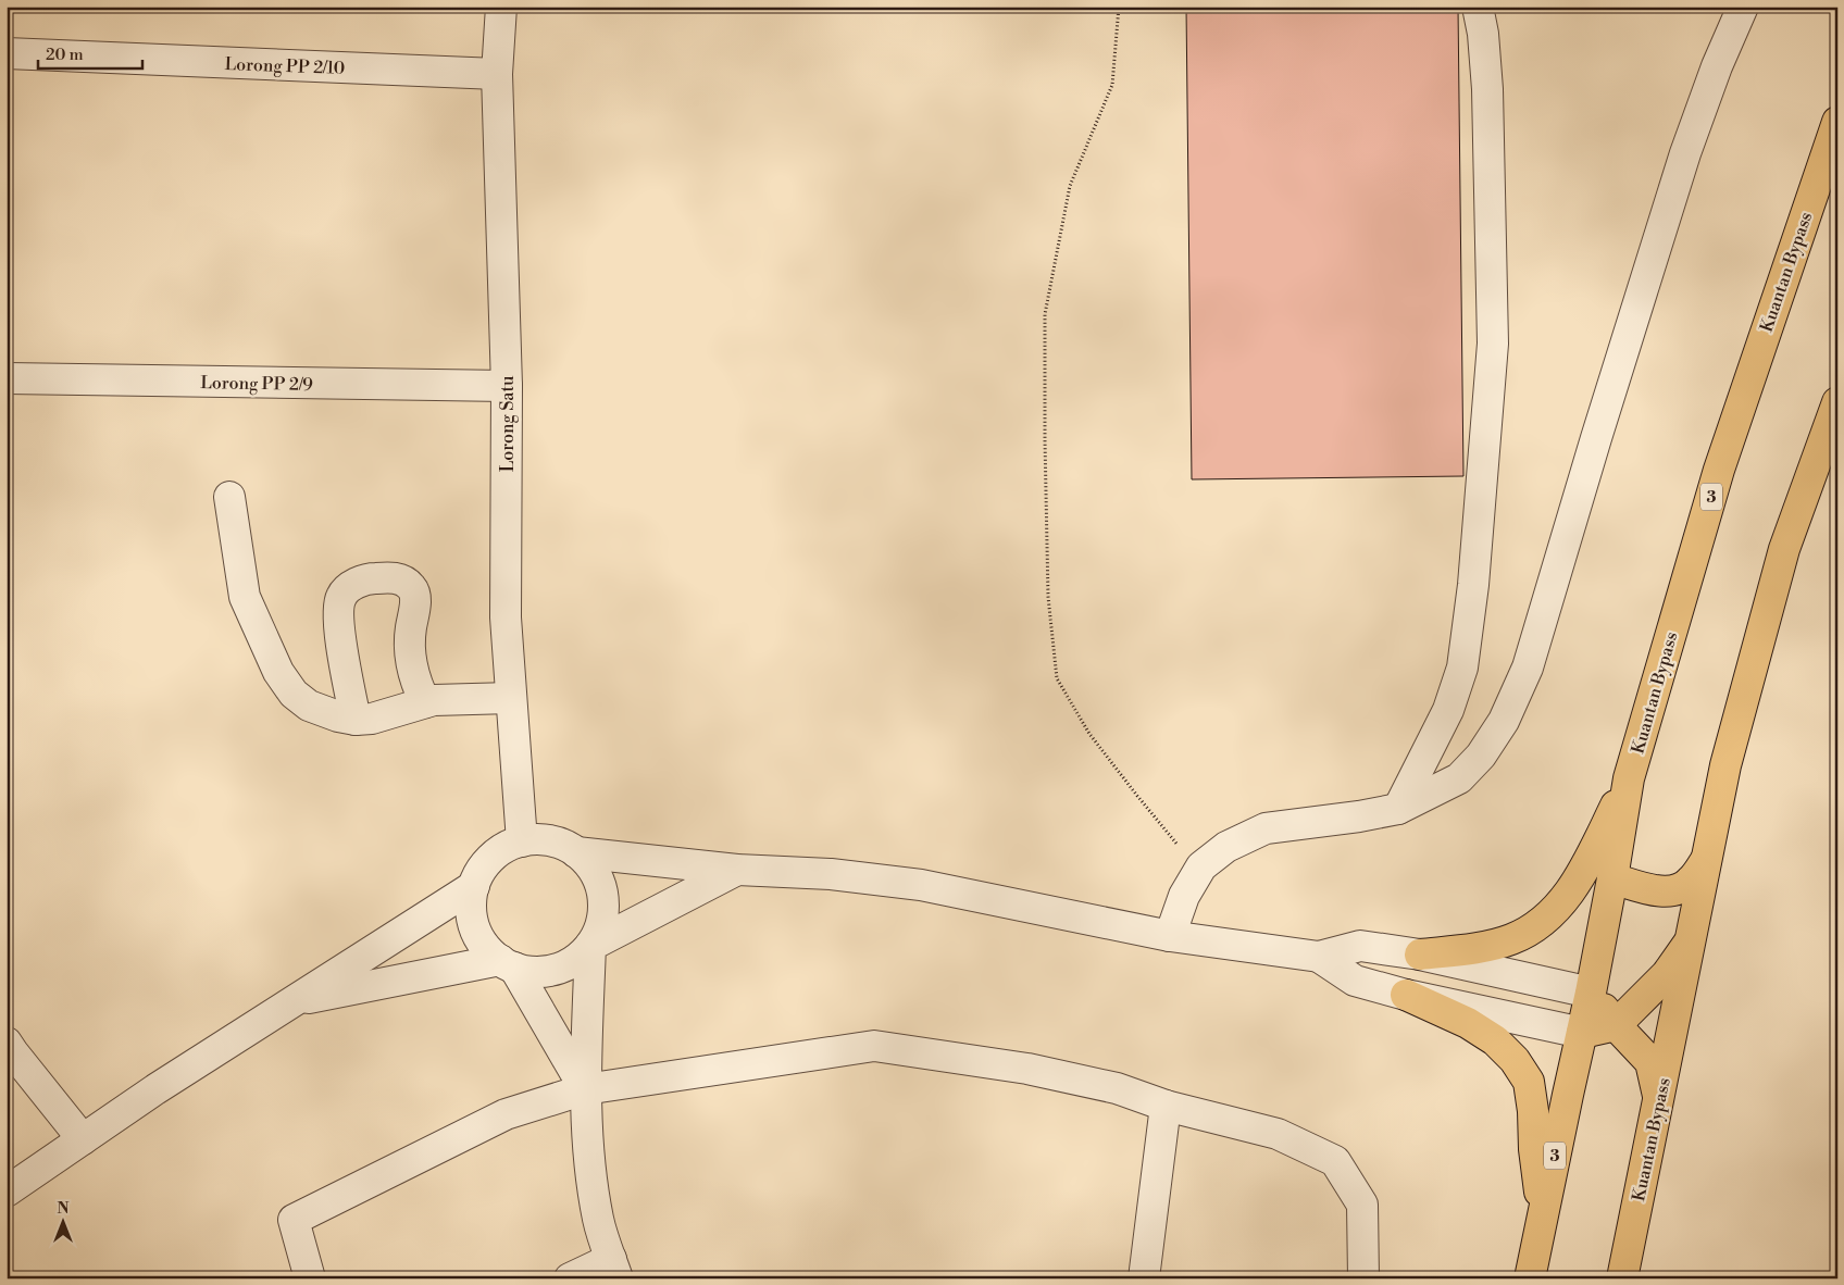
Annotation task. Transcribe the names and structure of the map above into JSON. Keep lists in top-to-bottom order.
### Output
{
  "streets": {
    "highway": ["Kuantan Bypass", "3"],
    "street": ["Lorong PP 2/10", "Lorong PP 2/9", "Lorong Satu"]
  },
  "crossings": [
    ["Lorong PP 2/10", "Lorong Satu"],
    ["Lorong PP 2/9", "Lorong Satu"]
  ],
  "scale_bar": "20 m",
  "north": "top"
}
